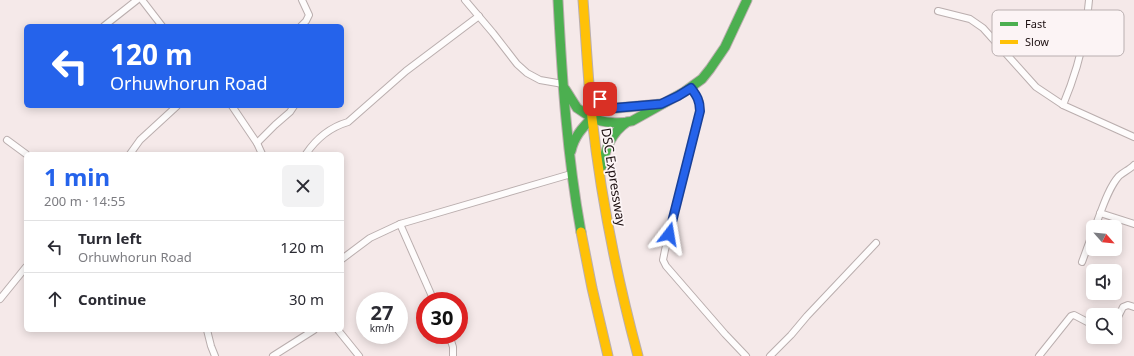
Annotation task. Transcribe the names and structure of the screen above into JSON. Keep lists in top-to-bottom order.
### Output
{
  "streets": {
    "main road": ["DSC Expressway"]
  },
  "legend": ["Fast", "Slow"],
  "north": "bottom right",
  "page": {
    "turn": ["120 m", "Orhuwhorun Road"],
    "heading": ["1 min", "200 m · 14:55"],
    "list": [
      {
        "name": "Turn left",
        "note": "Orhuwhorun Road",
        "value": "120 m"
      },
      {
        "name": "Continue",
        "value": "30 m"
      }
    ],
    "speed": "27 km/h",
    "limit": "30"
  }
}
